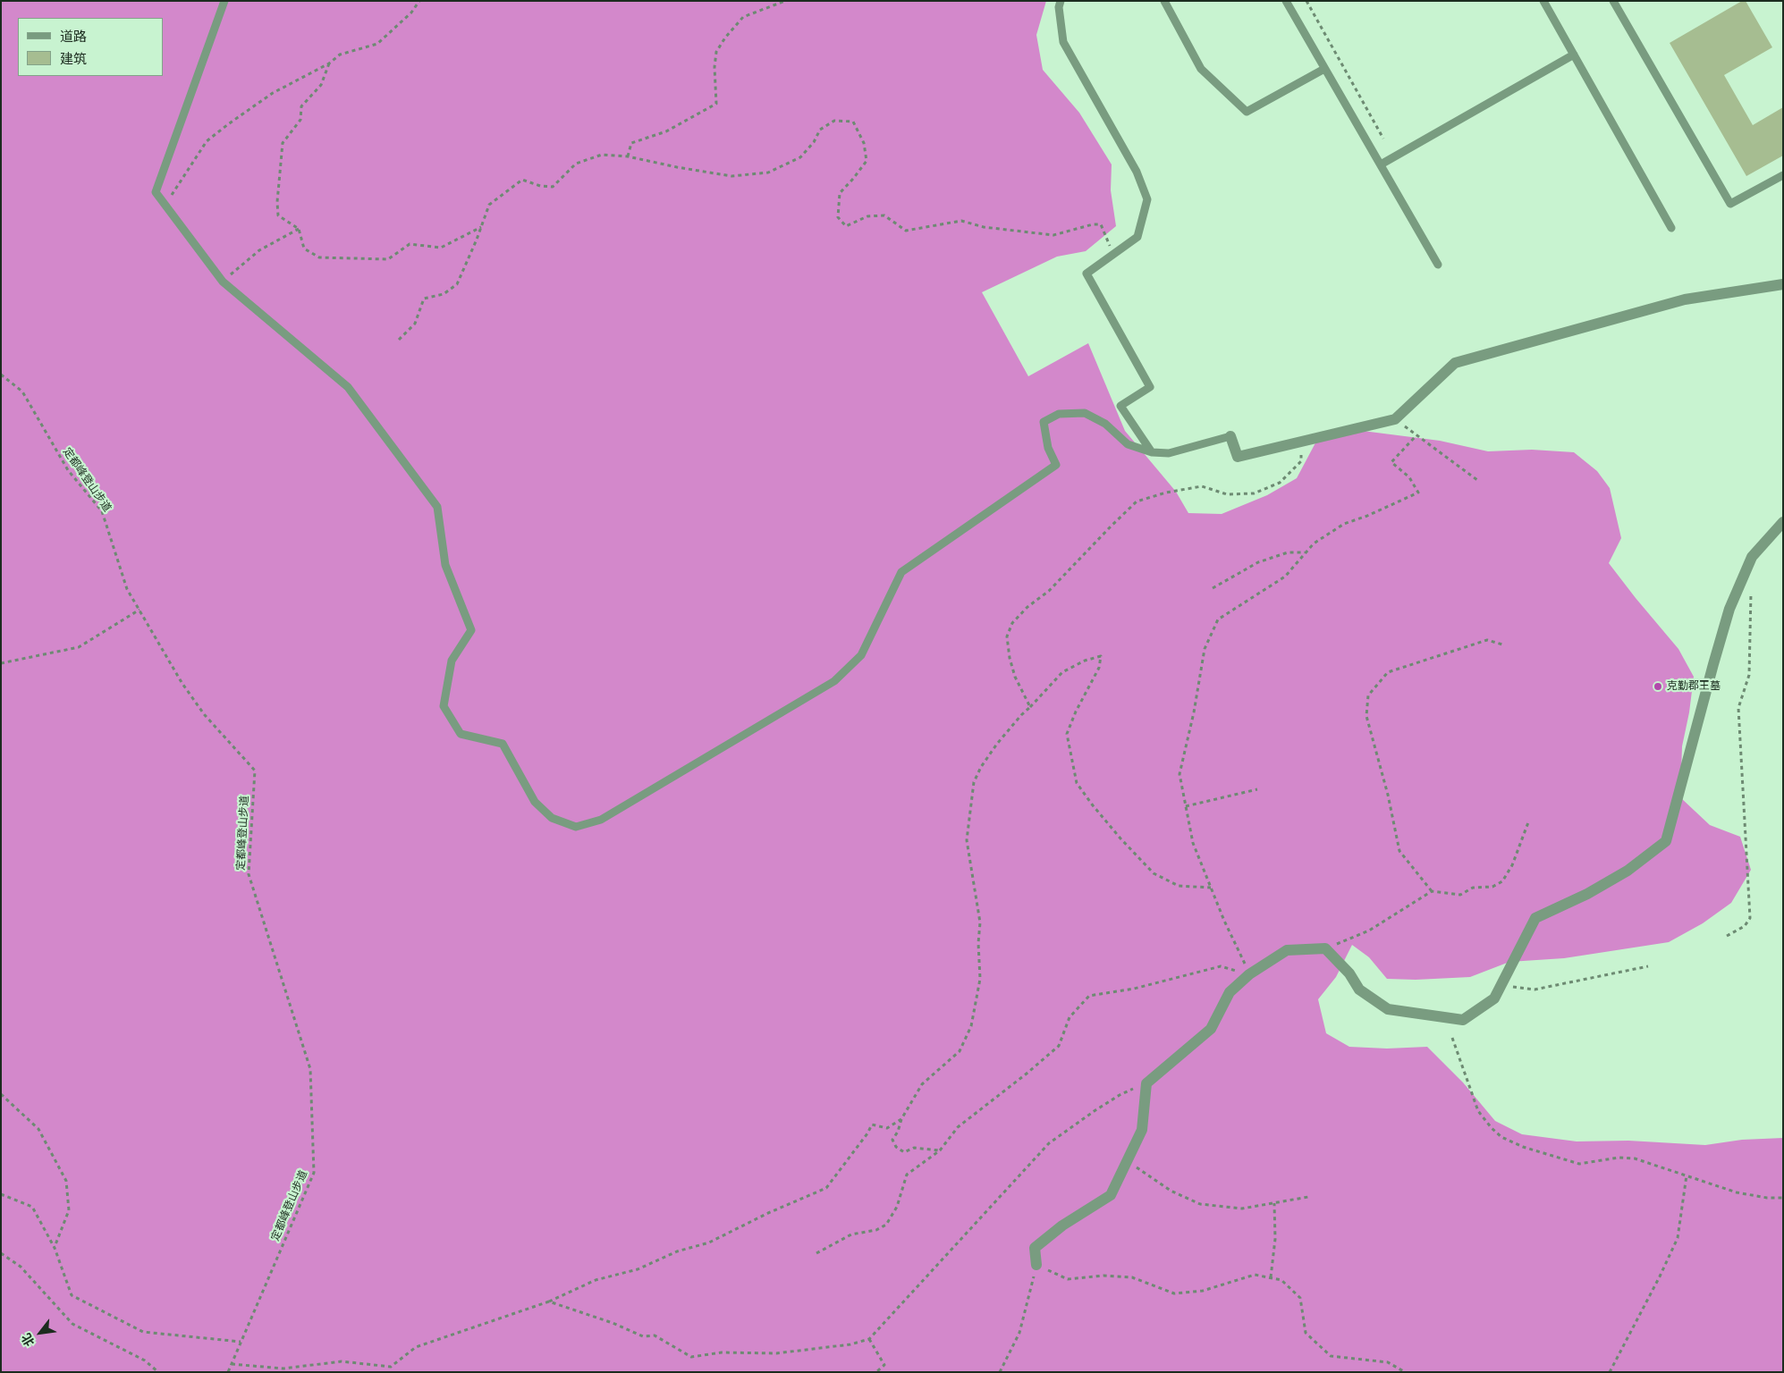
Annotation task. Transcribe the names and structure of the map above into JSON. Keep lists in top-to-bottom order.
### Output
{
  "streets": {
    "path": ["定都峰登山步道"]
  },
  "places": ["克勤郡王墓"],
  "legend": ["道路", "建筑"],
  "north": "bottom left"
}
